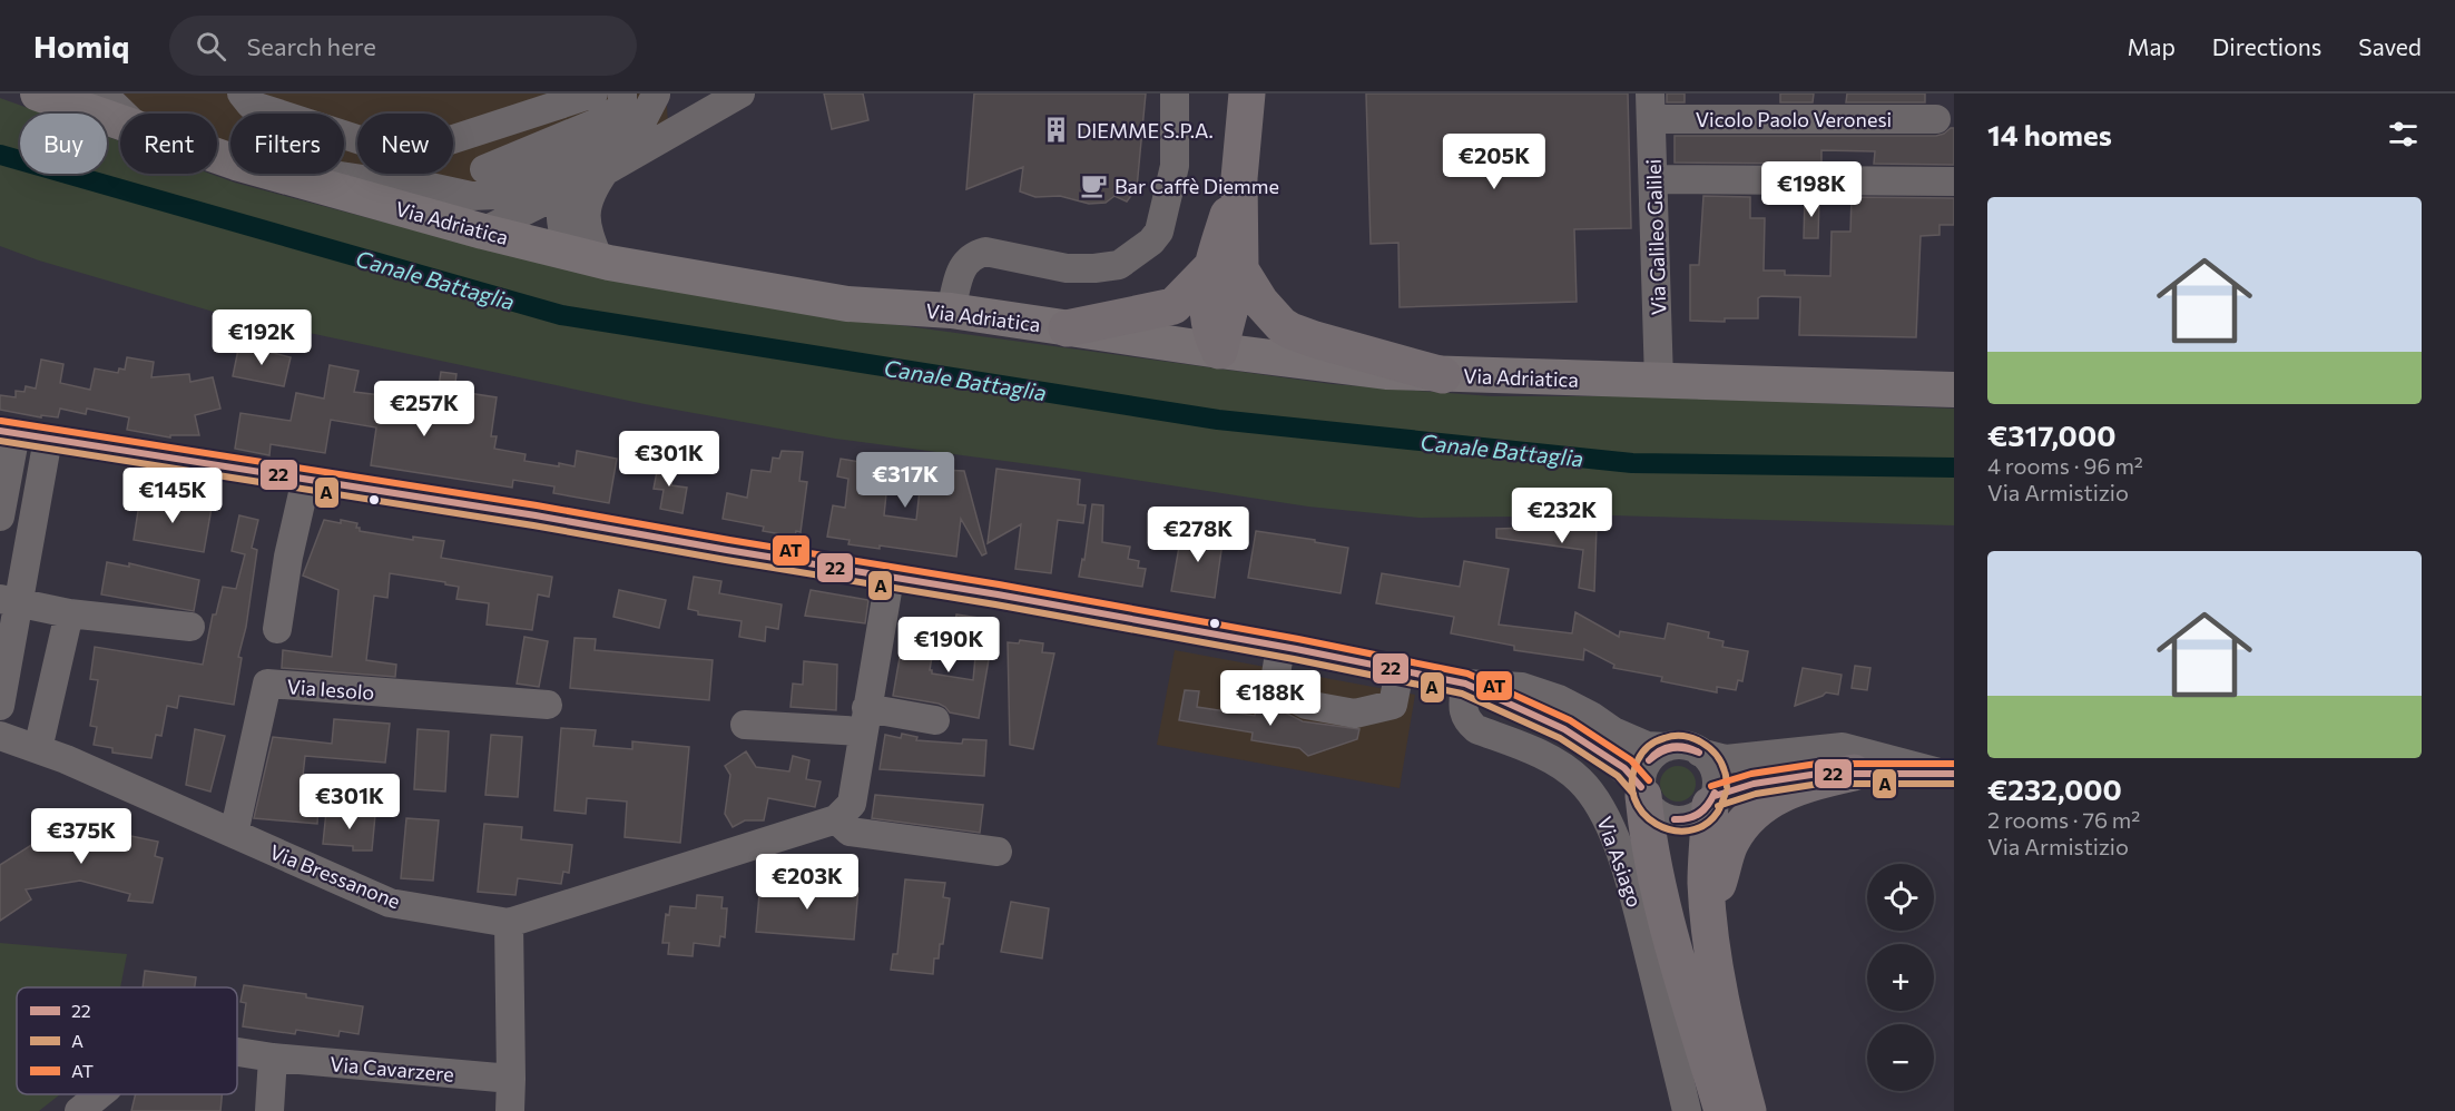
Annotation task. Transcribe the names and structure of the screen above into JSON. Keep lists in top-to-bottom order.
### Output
{
  "streets": {
    "main road": ["Via Adriatica"],
    "street": [
      "Vicolo Paolo Veronesi",
      "Via Galileo Galilei",
      "Via Iesolo",
      "Via Asiago",
      "Via Bressanone",
      "Via Cavarzere"
    ]
  },
  "crossings": [
    ["Vicolo Paolo Veronesi", "Via Galileo Galilei"],
    ["Via Adriatica", "Via Galileo Galilei"],
    ["Via Iesolo", "Via Bressanone"]
  ],
  "water": ["Canale Battaglia"],
  "places": {
    "building": ["DIEMME S.P.A."],
    "cafe": ["Bar Caffè Diemme"]
  },
  "lines": ["transit line AT", "transit line 22", "transit line A"],
  "legend": ["22", "A", "AT"],
  "page": {
    "header": "Homiq",
    "search": "Search here",
    "nav": ["Map", "Directions", "Saved"],
    "heading": "14 homes",
    "chip": [
      "Buy",
      "Rent",
      "Filters",
      "New"
    ],
    "price": [
      "€205K",
      "€198K",
      "€192K",
      "€257K",
      "€301K",
      "€317K",
      "€145K",
      "€232K",
      "€278K",
      "€190K",
      "€188K",
      "€301K",
      "€375K",
      "€203K"
    ],
    "list": [
      {
        "name": "€317,000",
        "note": "4 rooms · 96 m² · Via Armistizio"
      },
      {
        "name": "€232,000",
        "note": "2 rooms · 76 m² · Via Armistizio"
      }
    ],
    "map_buttons": ["+", "−"]
  }
}
